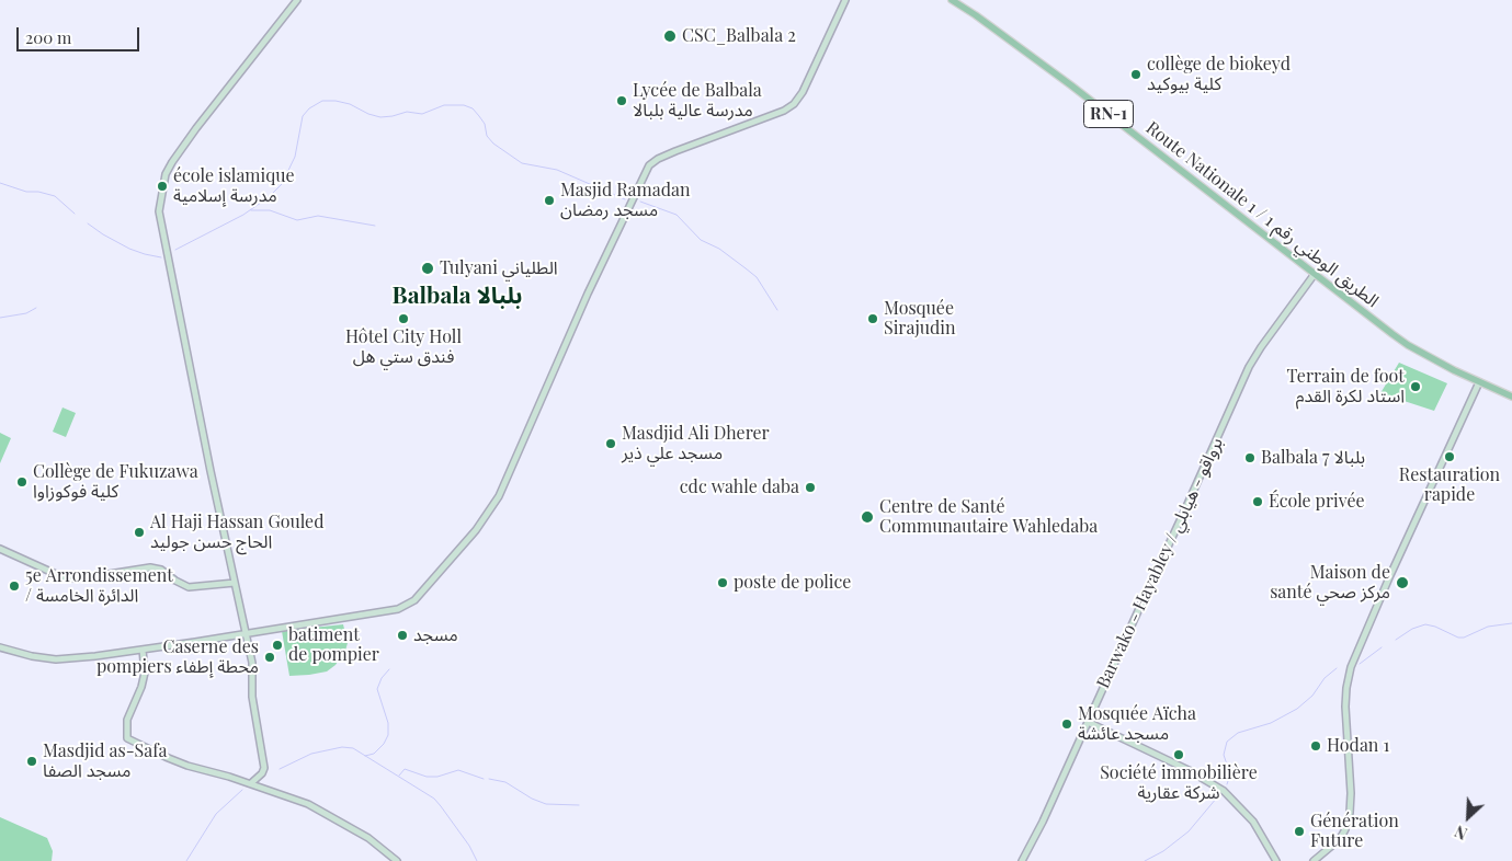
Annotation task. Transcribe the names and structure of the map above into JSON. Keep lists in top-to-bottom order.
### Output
{
  "streets": {
    "main road": ["RN-1", "Route Nationale 1 / الطريق الوطني رقم 1"],
    "street": ["Barwako - Hayabley / برواقو - هيابلي"]
  },
  "crossings": [
    ["Route Nationale 1 / الطريق الوطني رقم 1", "Barwako - Hayabley / برواقو - هيابلي"]
  ],
  "districts": ["Balbala بلبالا"],
  "places": [
    "CSC_Balbala 2",
    "collège de biokeyd كلية بيوكيد",
    "Lycée de Balbala مدرسة عالية بلبالا",
    "école islamique مدرسة إسلامية",
    "Masjid Ramadan مسجد رمضان",
    "Tulyani الطلياني",
    "Hôtel City Holl فندق ستي هل",
    "Mosquée Sirajudin",
    "Terrain de foot استاد لكرة القدم",
    "Masdjid Ali Dherer مسجد علي ذير",
    "Restauration rapide",
    "Balbala 7 بلبالا",
    "Collège de Fukuzawa كلية فوكوزاوا",
    "cdc wahle daba",
    "École privée",
    "Centre de Santé Communautaire Wahledaba",
    "Al Haji Hassan Gouled الحاج حسن جوليد",
    "poste de police",
    "Maison de santé مركز صحي",
    "5e Arrondissement / الدائرة الخامسة",
    "مسجد",
    "batiment de pompier",
    "Caserne des pompiers محطة إطفاء",
    "Mosquée Aïcha مسجد عائشة",
    "Hodan 1",
    "Société immobilière شركة عقارية",
    "Masdjid as-Safa مسجد الصفا",
    "Génération Future"
  ],
  "scale_bar": "200 m",
  "north": "bottom left"
}
